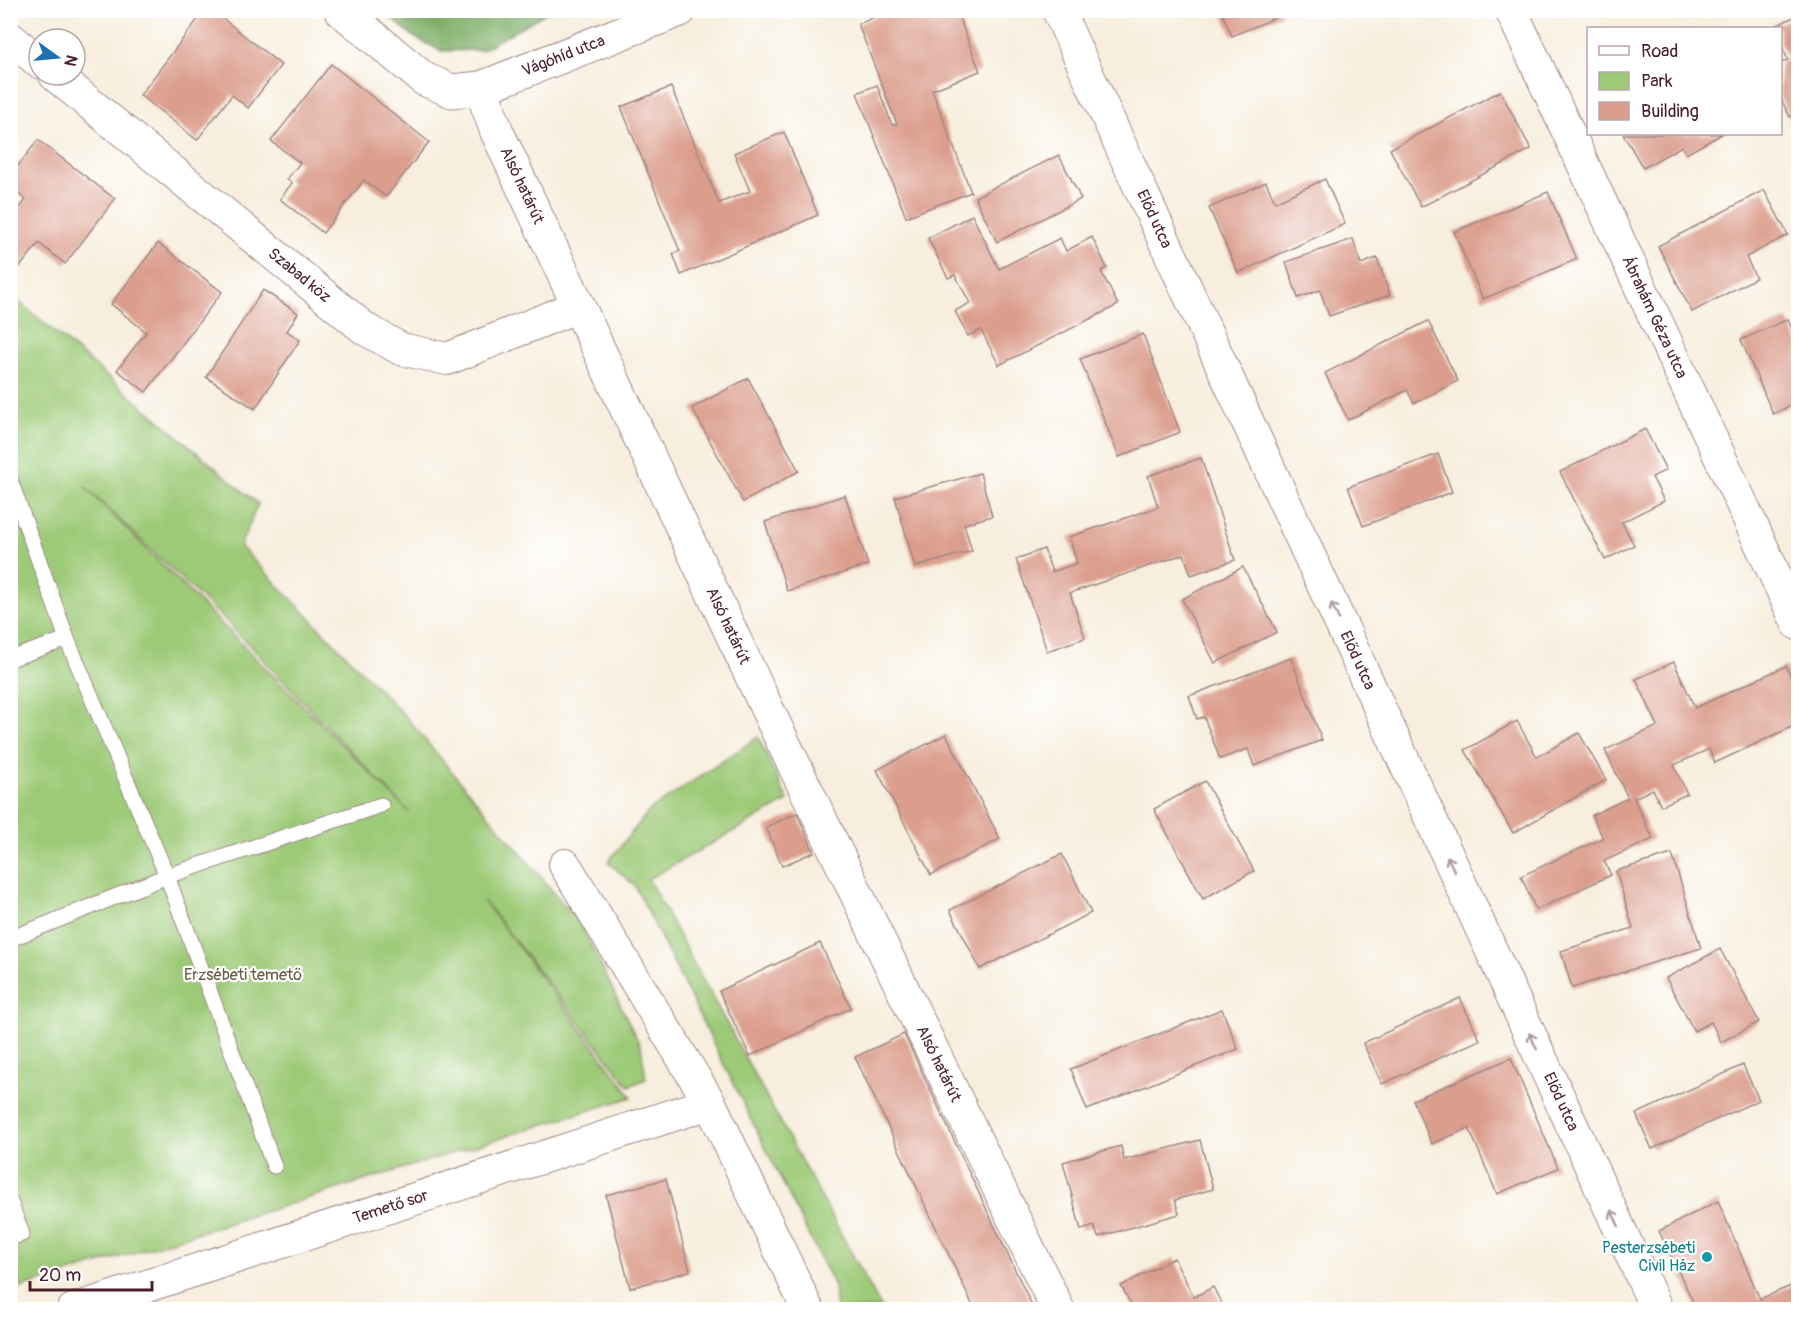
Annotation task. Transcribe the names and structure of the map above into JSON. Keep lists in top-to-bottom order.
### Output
{
  "streets": {
    "street": [
      "Vágóhíd utca",
      "Alsó határút",
      "Előd utca",
      "Szabad köz",
      "Ábrahám Géza utca",
      "Temető sor"
    ]
  },
  "crossings": [
    ["Vágóhíd utca", "Alsó határút"],
    ["Alsó határút", "Szabad köz"]
  ],
  "one_way": ["Előd utca"],
  "parks": ["Erzsébeti temető"],
  "places": ["Pesterzsébeti Civil Ház"],
  "legend": ["Road", "Park", "Building"],
  "scale_bar": "20 m",
  "north": "right"
}
